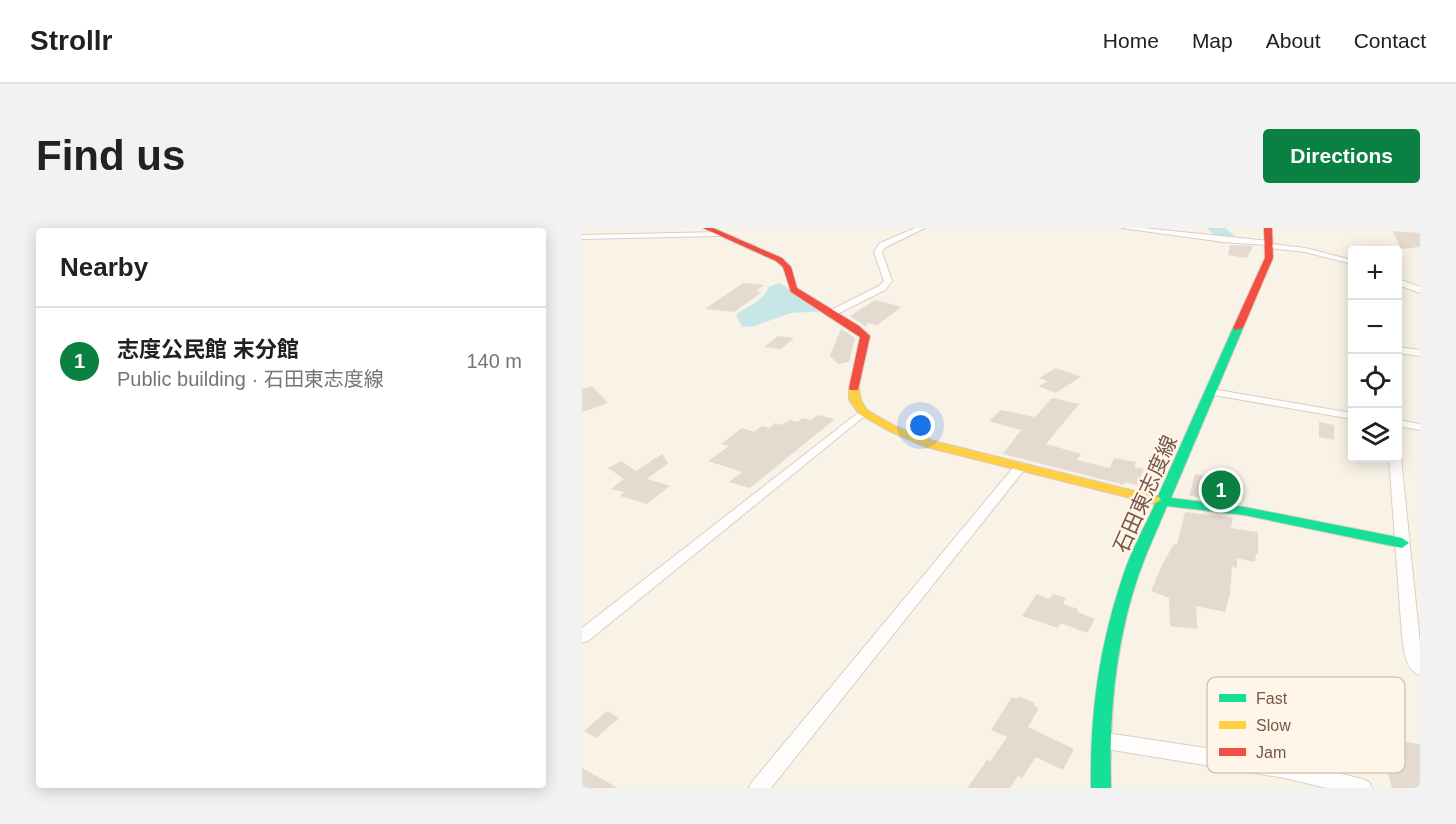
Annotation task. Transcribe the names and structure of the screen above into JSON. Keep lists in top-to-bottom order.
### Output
{
  "streets": {
    "street": ["石田東志度線"]
  },
  "legend": ["Fast", "Slow", "Jam"],
  "page": {
    "header": "Strollr",
    "nav": [
      "Home",
      "Map",
      "About",
      "Contact"
    ],
    "buttons": "Directions",
    "title": "Find us",
    "heading": "Nearby",
    "map_buttons": ["+", "−"],
    "list": [
      {
        "mark": "1",
        "name": "志度公民館 末分館",
        "note": "Public building · 石田東志度線",
        "value": "140 m"
      }
    ],
    "pins": "1"
  }
}
